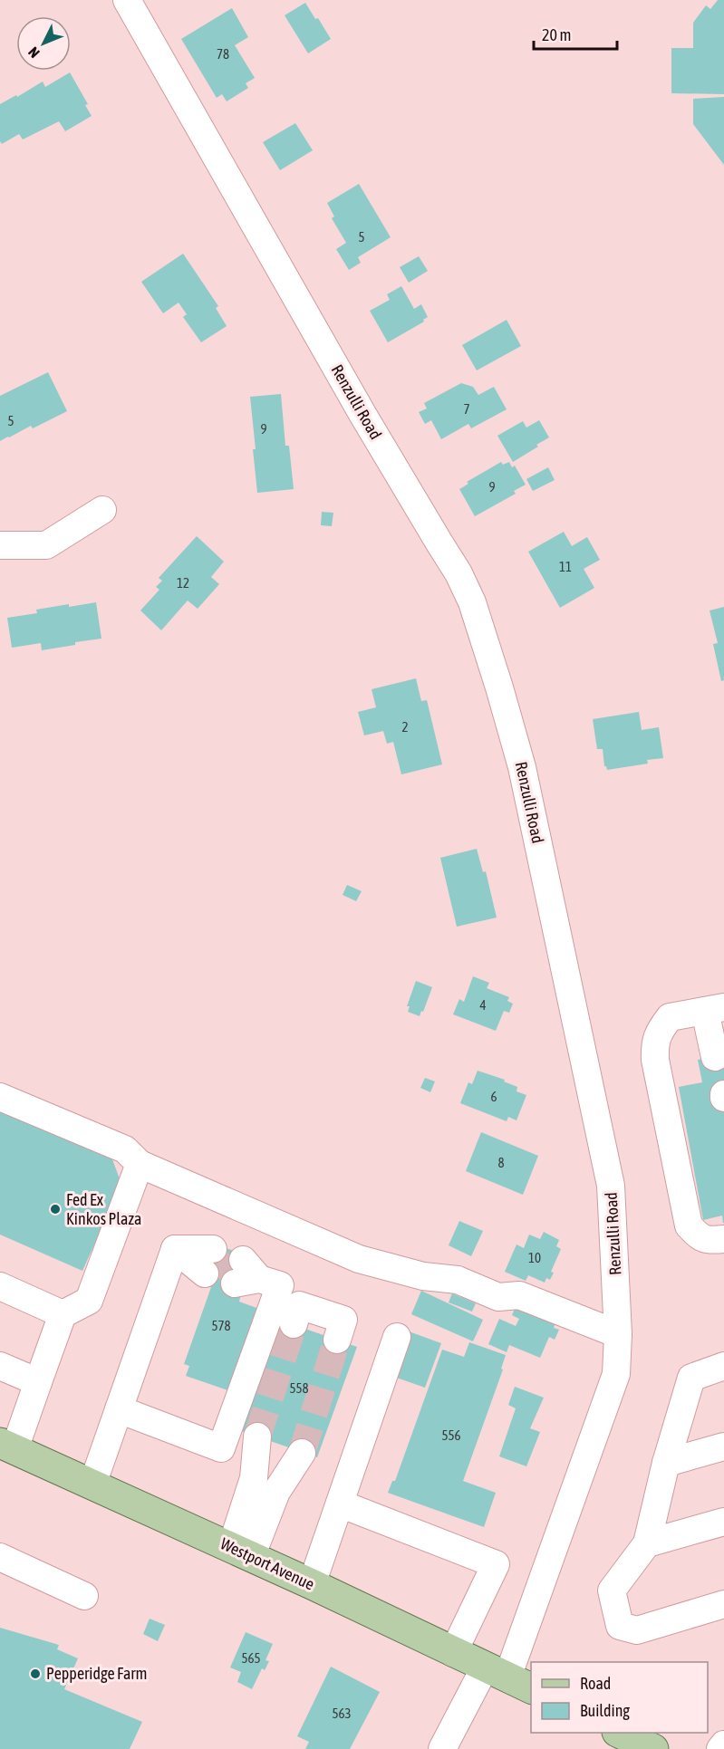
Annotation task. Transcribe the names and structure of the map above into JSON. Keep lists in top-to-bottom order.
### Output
{
  "streets": {
    "main road": ["Westport Avenue"],
    "street": ["Renzulli Road"]
  },
  "crossings": [
    ["Renzulli Road", "Westport Avenue"]
  ],
  "places": ["Fed Ex Kinkos Plaza", "Pepperidge Farm"],
  "house_numbers": [
    "78",
    "5",
    "7",
    "5",
    "9",
    "9",
    "11",
    "12",
    "2",
    "4",
    "6",
    "8",
    "10",
    "578",
    "558",
    "556",
    "565",
    "563"
  ],
  "legend": ["Road", "Building"],
  "scale_bar": "20 m",
  "north": "bottom left"
}
